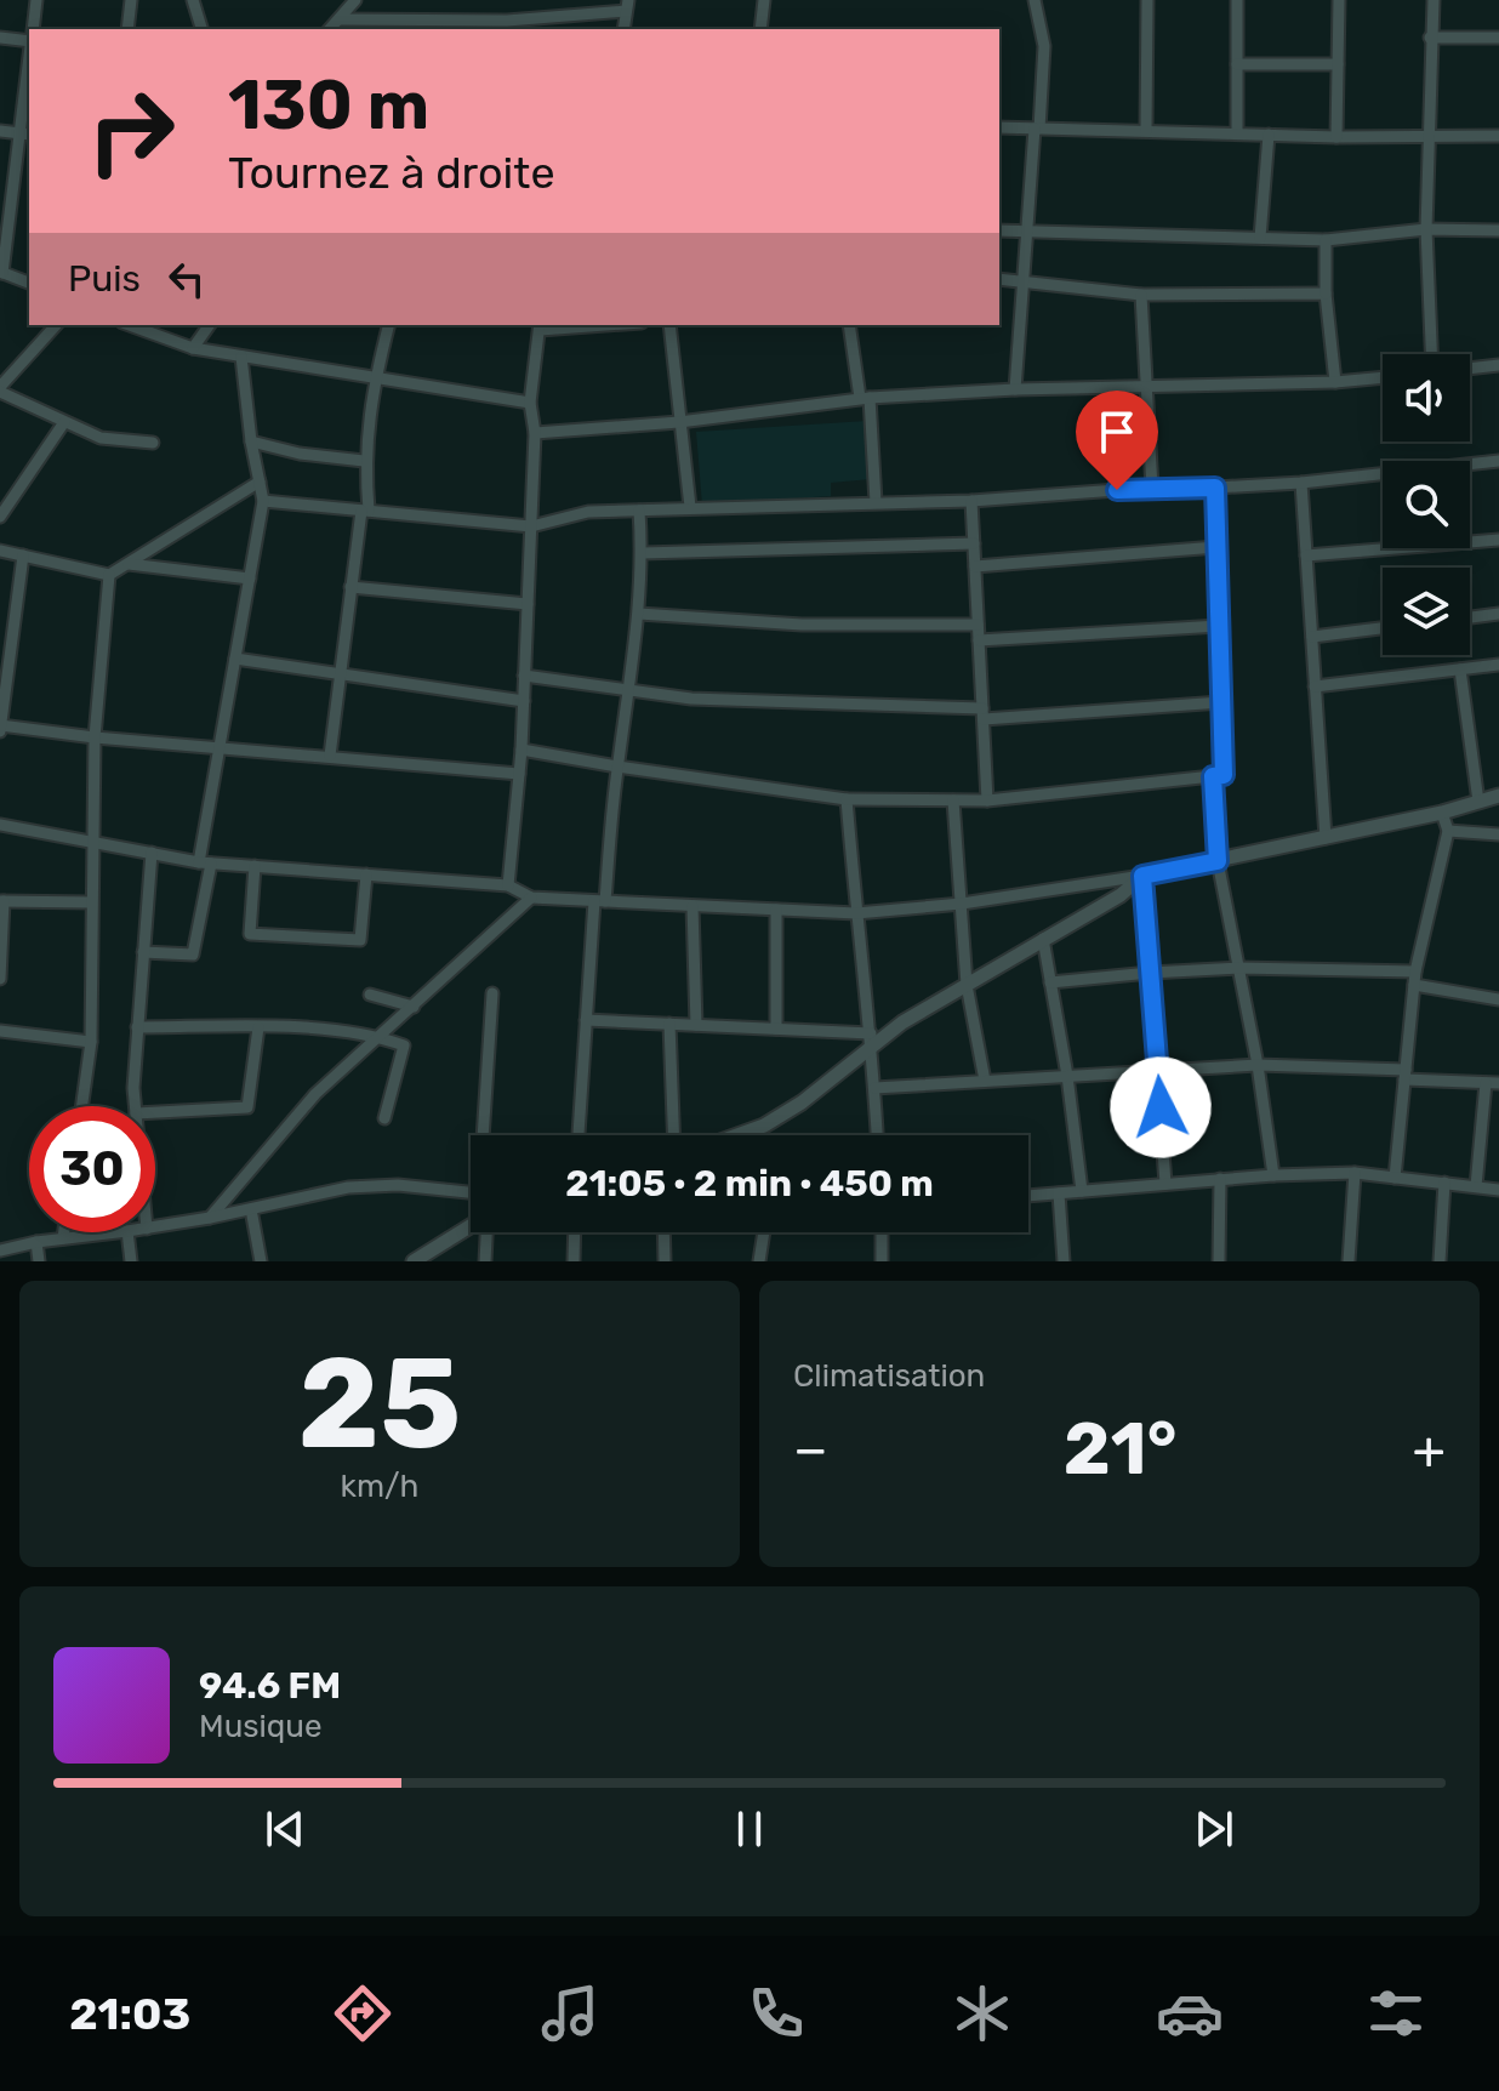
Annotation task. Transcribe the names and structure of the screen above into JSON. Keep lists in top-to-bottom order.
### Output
{
  "page": {
    "turn": ["130 m", "Tournez à droite"],
    "then": "Puis",
    "limit": "30",
    "trip": "21:05 · 2 min · 450 m",
    "tile": [
      ["25", "km/h"],
      "Climatisation"
    ],
    "heat": ["−", "21°", "+"],
    "song": ["94.6 FM", "Musique"],
    "tabs": "21:03"
  }
}
